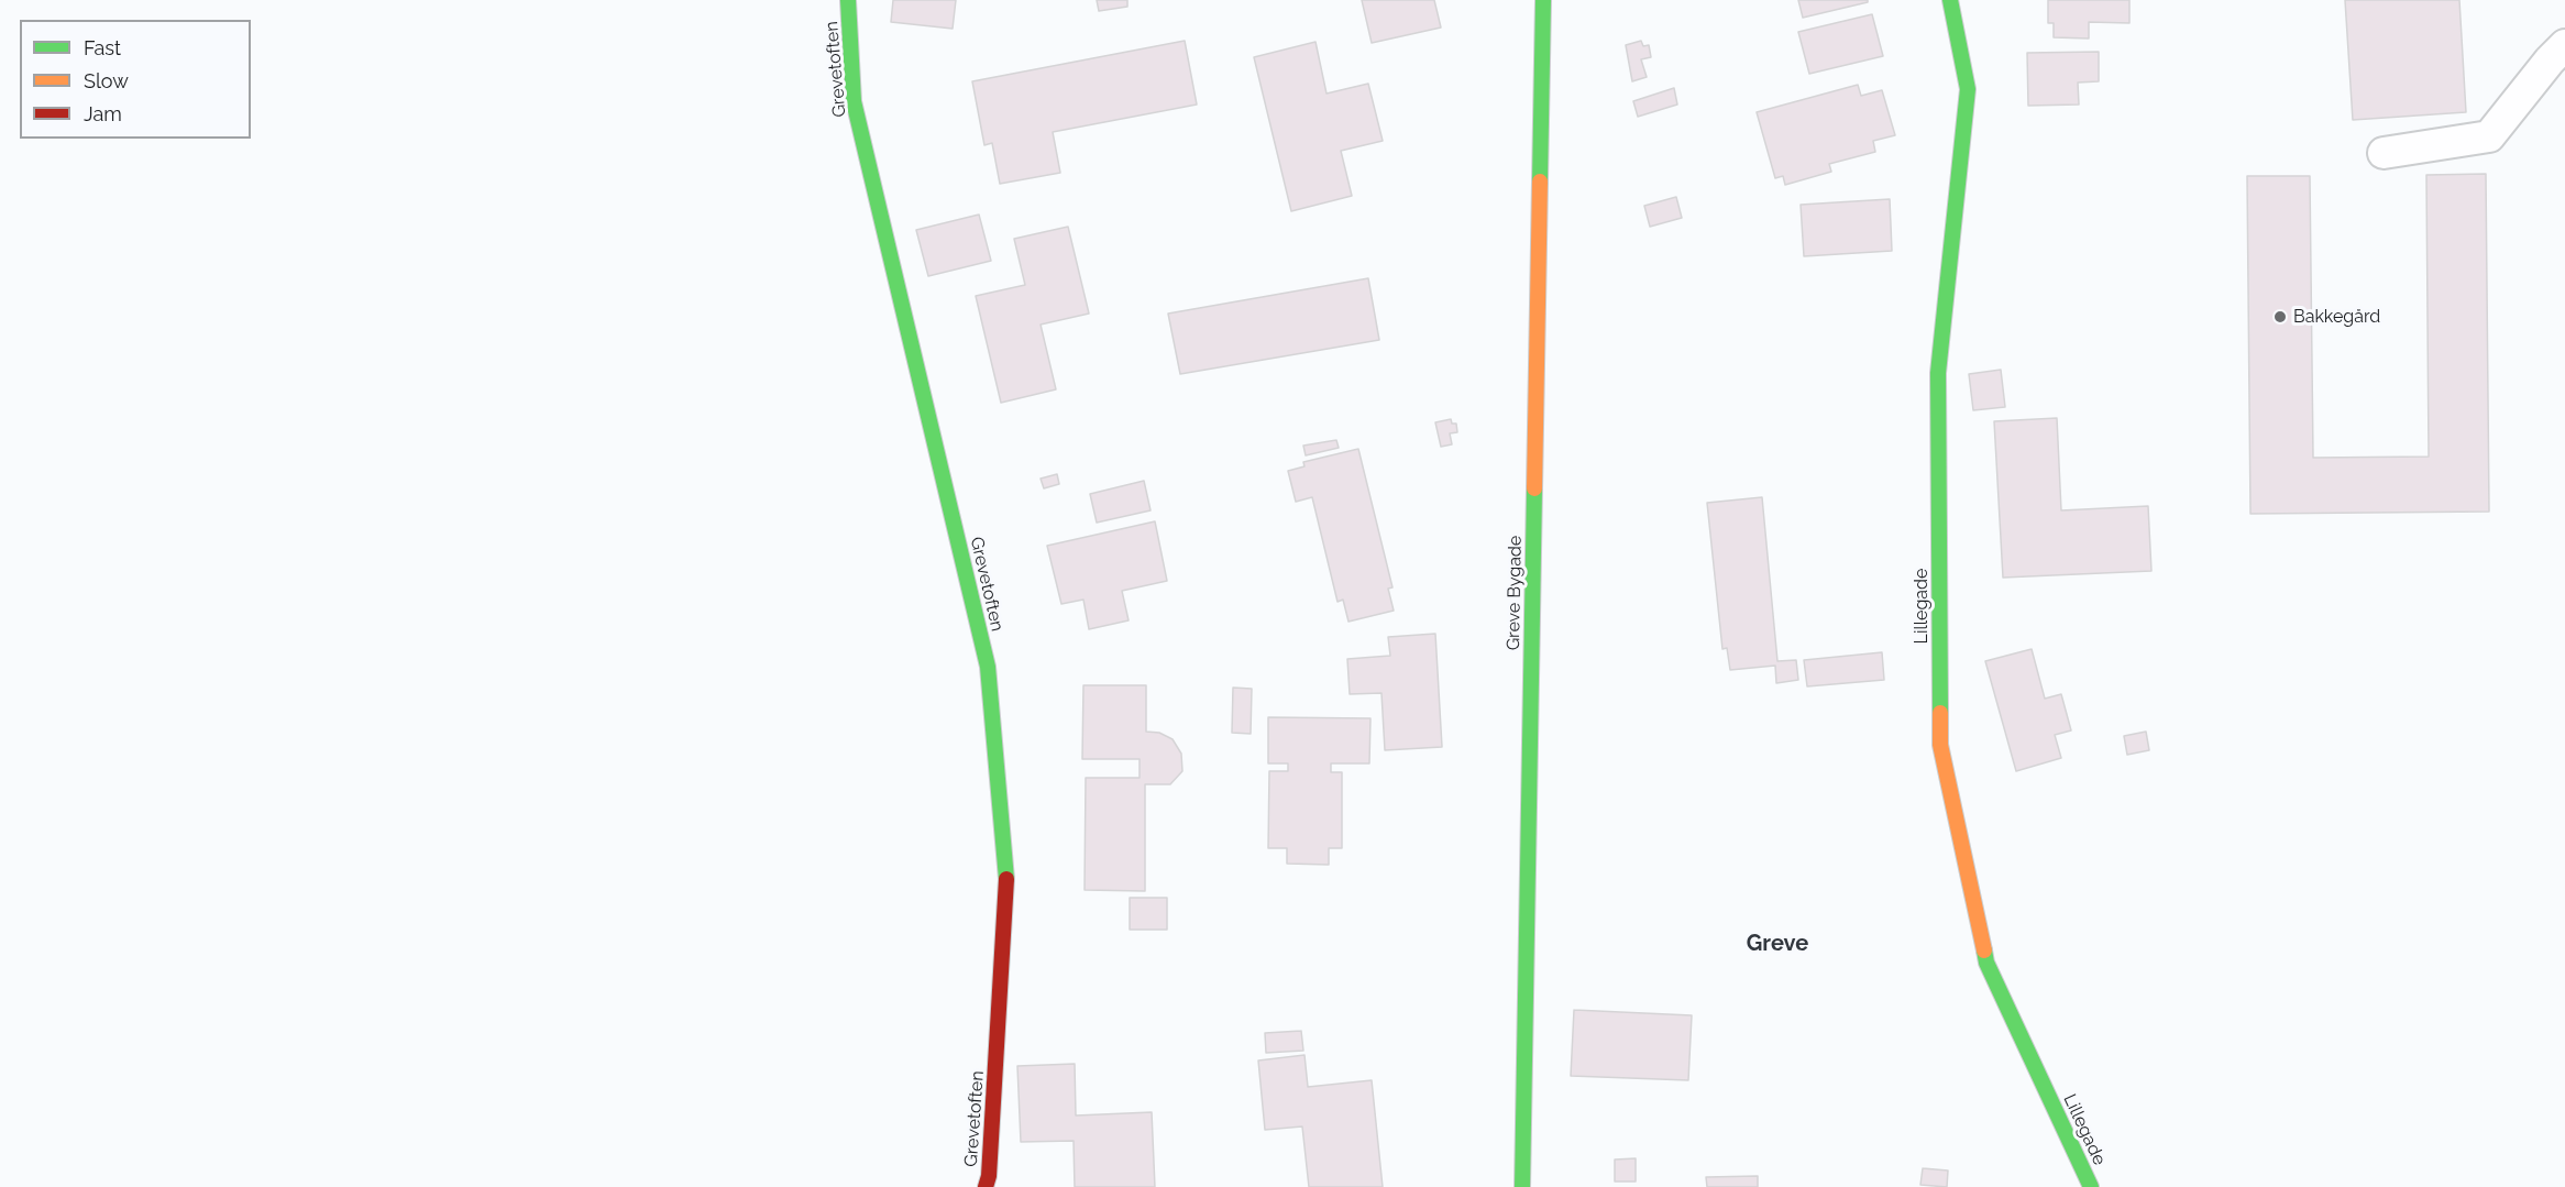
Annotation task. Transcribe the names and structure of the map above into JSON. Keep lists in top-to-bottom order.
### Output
{
  "streets": {
    "street": ["Grevetoften", "Greve Bygade", "Lillegade"]
  },
  "districts": ["Greve"],
  "places": ["Bakkegård"],
  "legend": ["Fast", "Slow", "Jam"]
}
